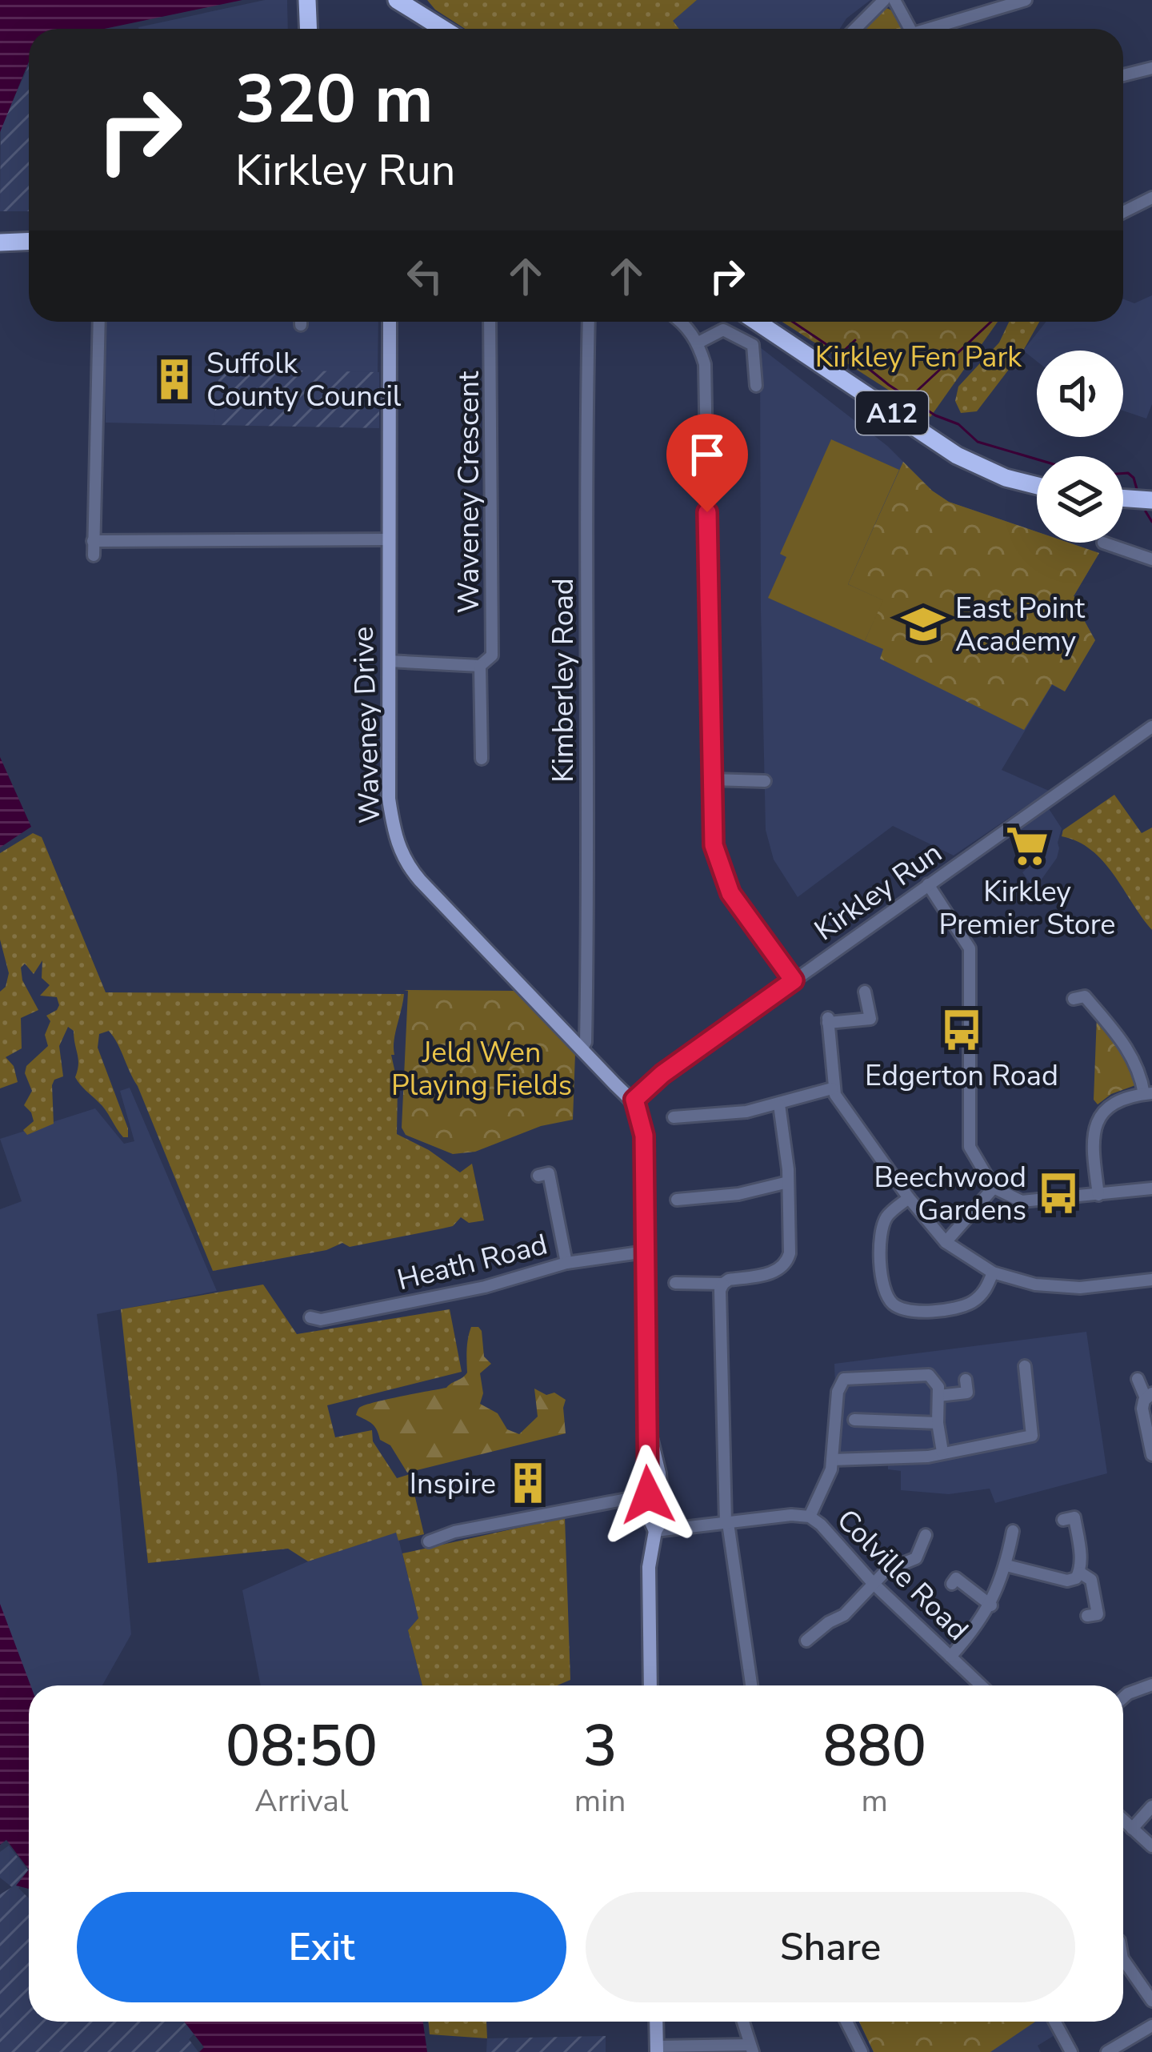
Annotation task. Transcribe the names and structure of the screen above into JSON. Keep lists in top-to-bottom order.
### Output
{
  "streets": {
    "highway": ["A12"],
    "main road": ["Waveney Drive"],
    "street": [
      "Waveney Crescent",
      "Kimberley Road",
      "Kirkley Run",
      "Heath Road",
      "Colville Road"
    ]
  },
  "crossings": [
    ["Kimberley Road", "Waveney Drive"],
    ["Waveney Drive", "Kirkley Run"]
  ],
  "parks": ["Kirkley Fen Park", "Jeld Wen Playing Fields"],
  "places": {
    "building": ["Suffolk County Council", "Inspire"],
    "school or university": ["East Point Academy"],
    "supermarket": ["Kirkley Premier Store"],
    "bus stop": ["Edgerton Road", "Beechwood Gardens"]
  },
  "page": {
    "turn": ["320 m", "Kirkley Run"],
    "eta": [
      "08:50",
      "Arrival",
      "3",
      "min",
      "880",
      "m"
    ],
    "buttons": ["Exit", "Share"]
  }
}
